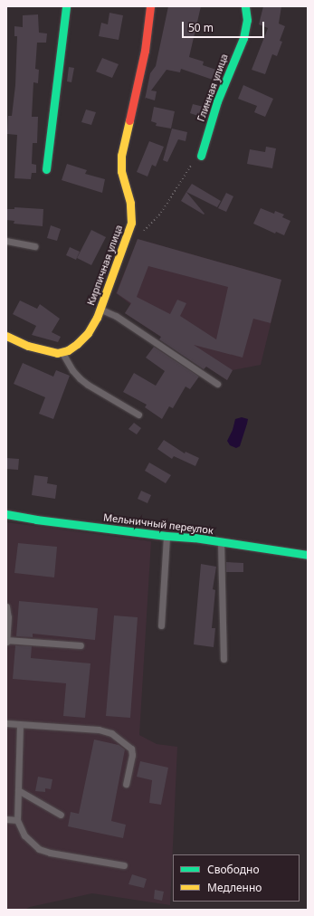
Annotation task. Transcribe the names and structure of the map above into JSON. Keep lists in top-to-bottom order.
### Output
{
  "streets": {
    "street": ["Глинная улица", "Кирпичная улица", "Мельничный переулок"]
  },
  "legend": ["Свободно", "Медленно"],
  "scale_bar": "50 m"
}
